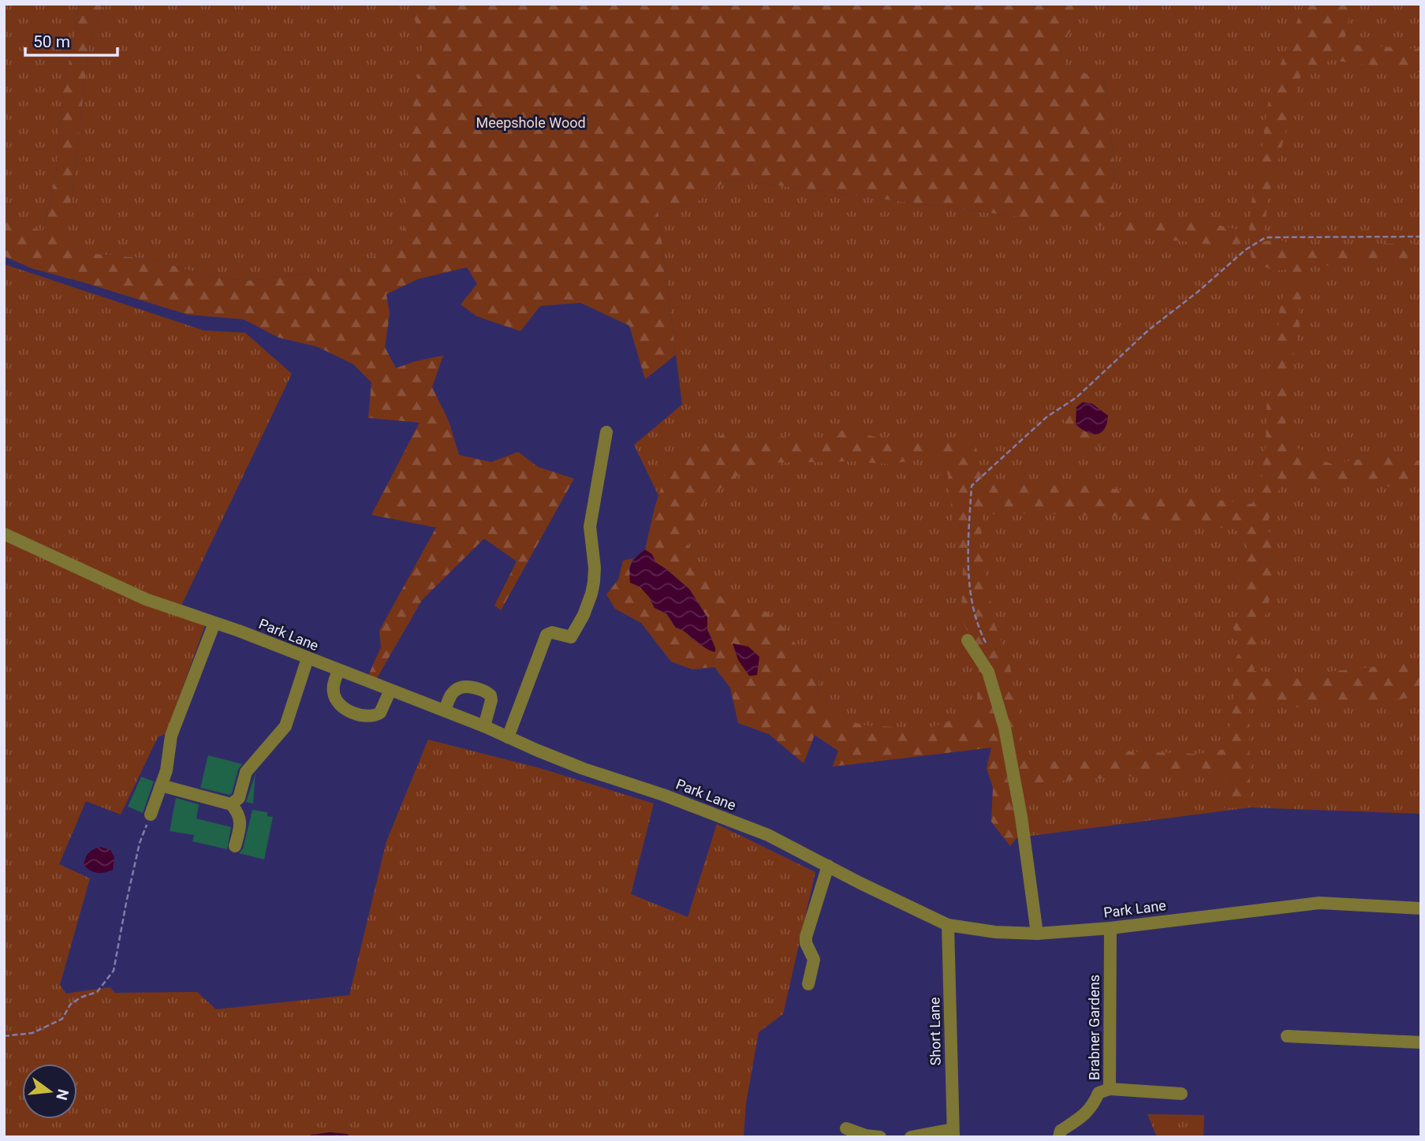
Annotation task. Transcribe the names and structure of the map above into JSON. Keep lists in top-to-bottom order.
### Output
{
  "streets": {
    "street": ["Park Lane", "Brabner Gardens", "Short Lane"]
  },
  "crossings": [
    ["Park Lane", "Brabner Gardens"],
    ["Park Lane", "Short Lane"]
  ],
  "parks": ["Meepshole Wood"],
  "scale_bar": "50 m",
  "north": "right"
}
